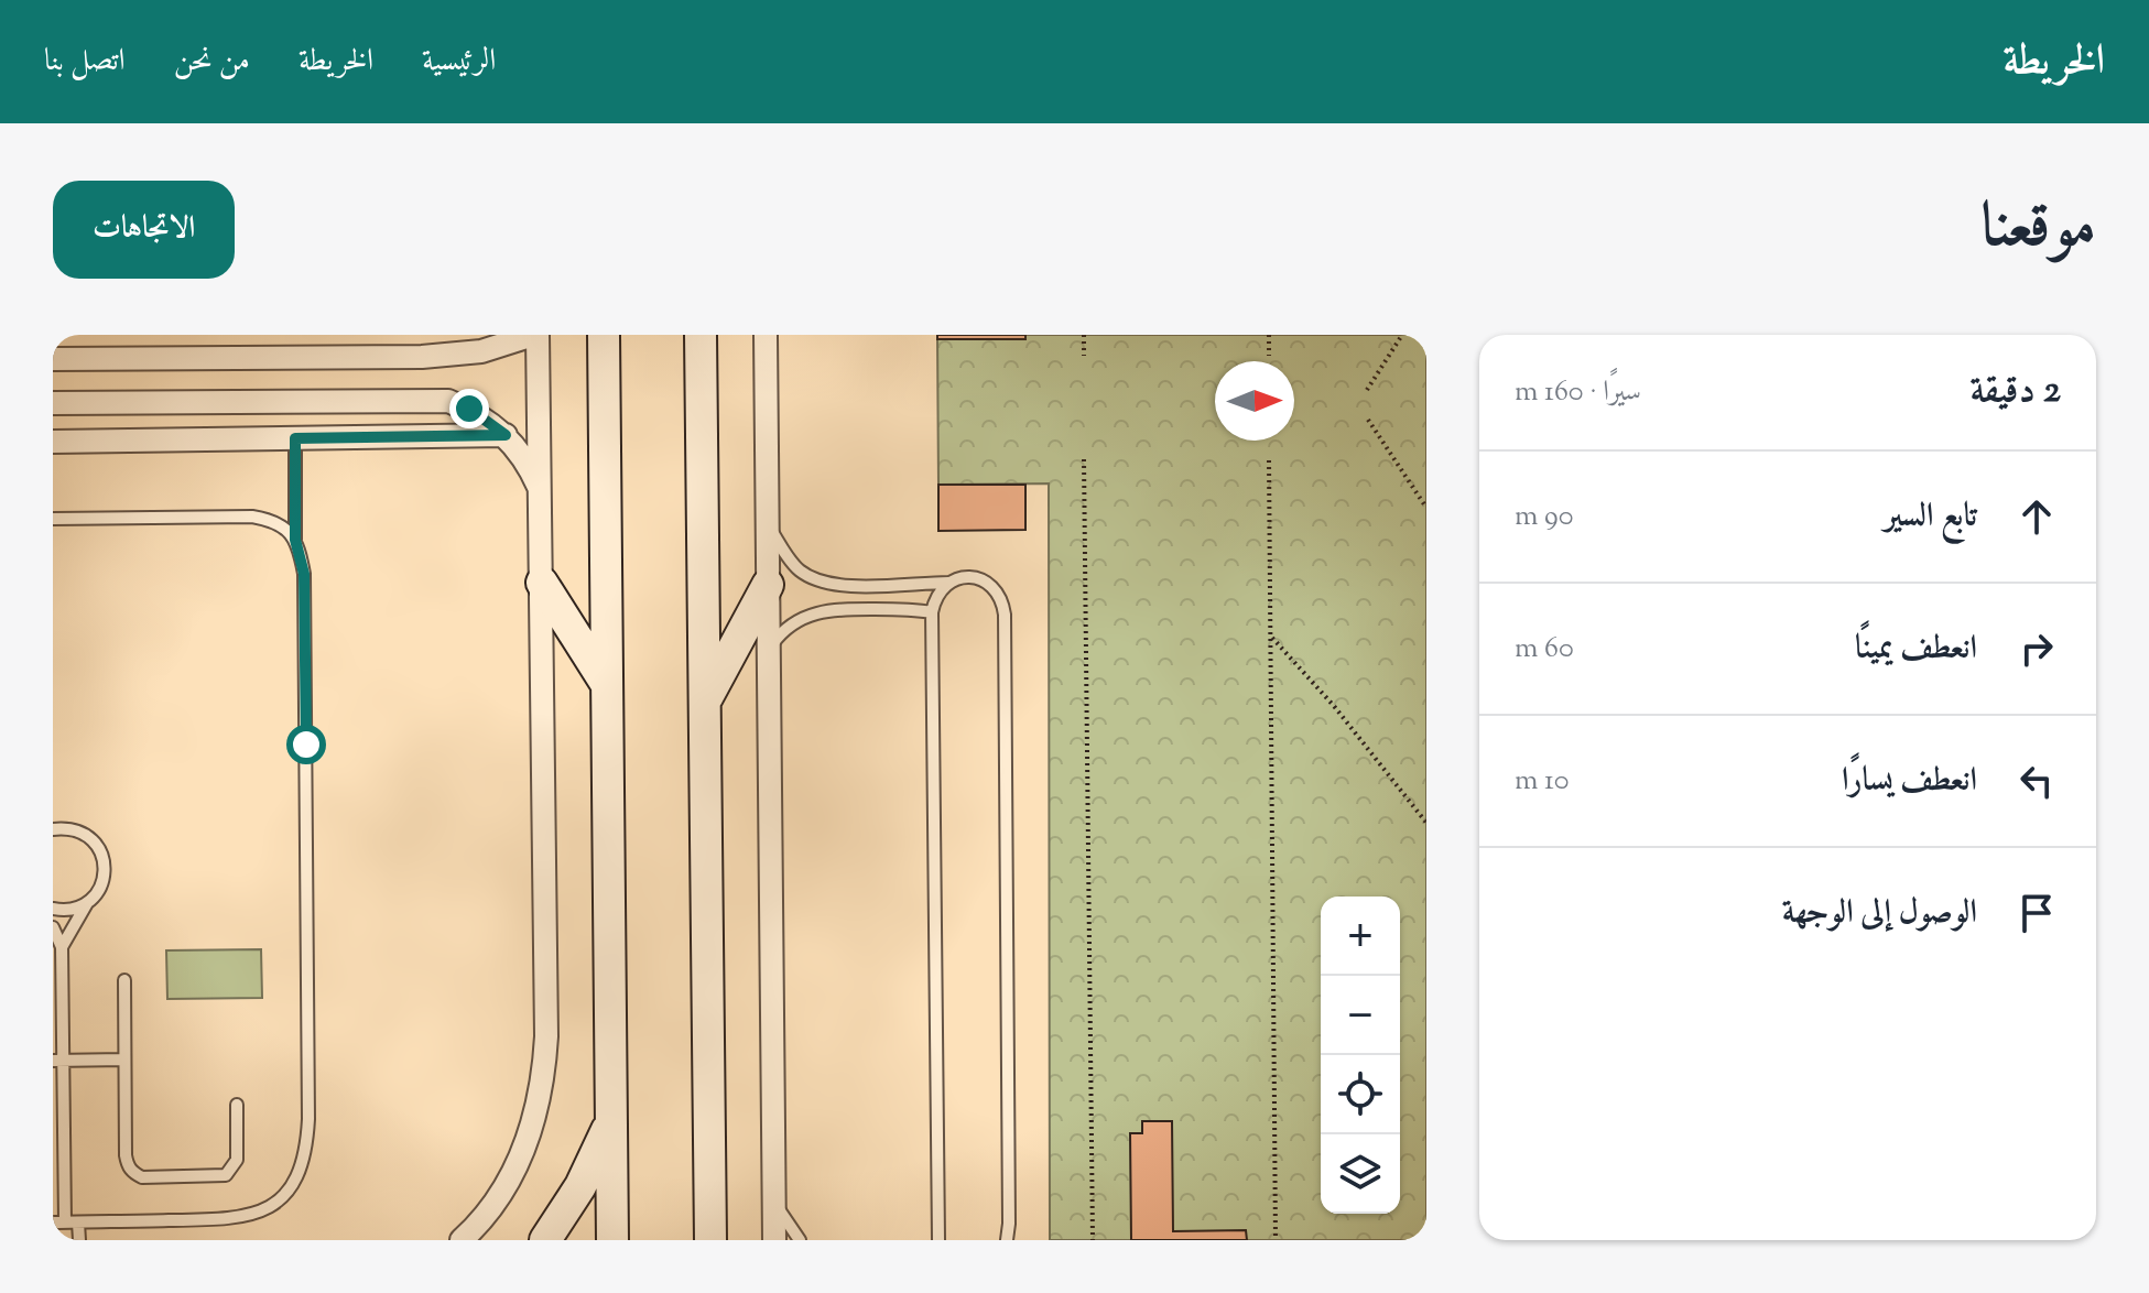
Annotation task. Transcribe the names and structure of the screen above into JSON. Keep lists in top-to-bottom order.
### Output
{
  "north": "right",
  "page": {
    "header": "الخريطة",
    "nav": [
      "الرئيسية",
      "الخريطة",
      "من نحن",
      "اتصل بنا"
    ],
    "title": "موقعنا",
    "buttons": "الاتجاهات",
    "heading": ["2 دقيقة", "سيرًا · 160 m"],
    "list": [
      ["تابع السير", "90 m"],
      ["انعطف يمينًا", "60 m"],
      ["انعطف يسارًا", "10 m"],
      "الوصول إلى الوجهة"
    ],
    "map_buttons": ["+", "−"]
  }
}
